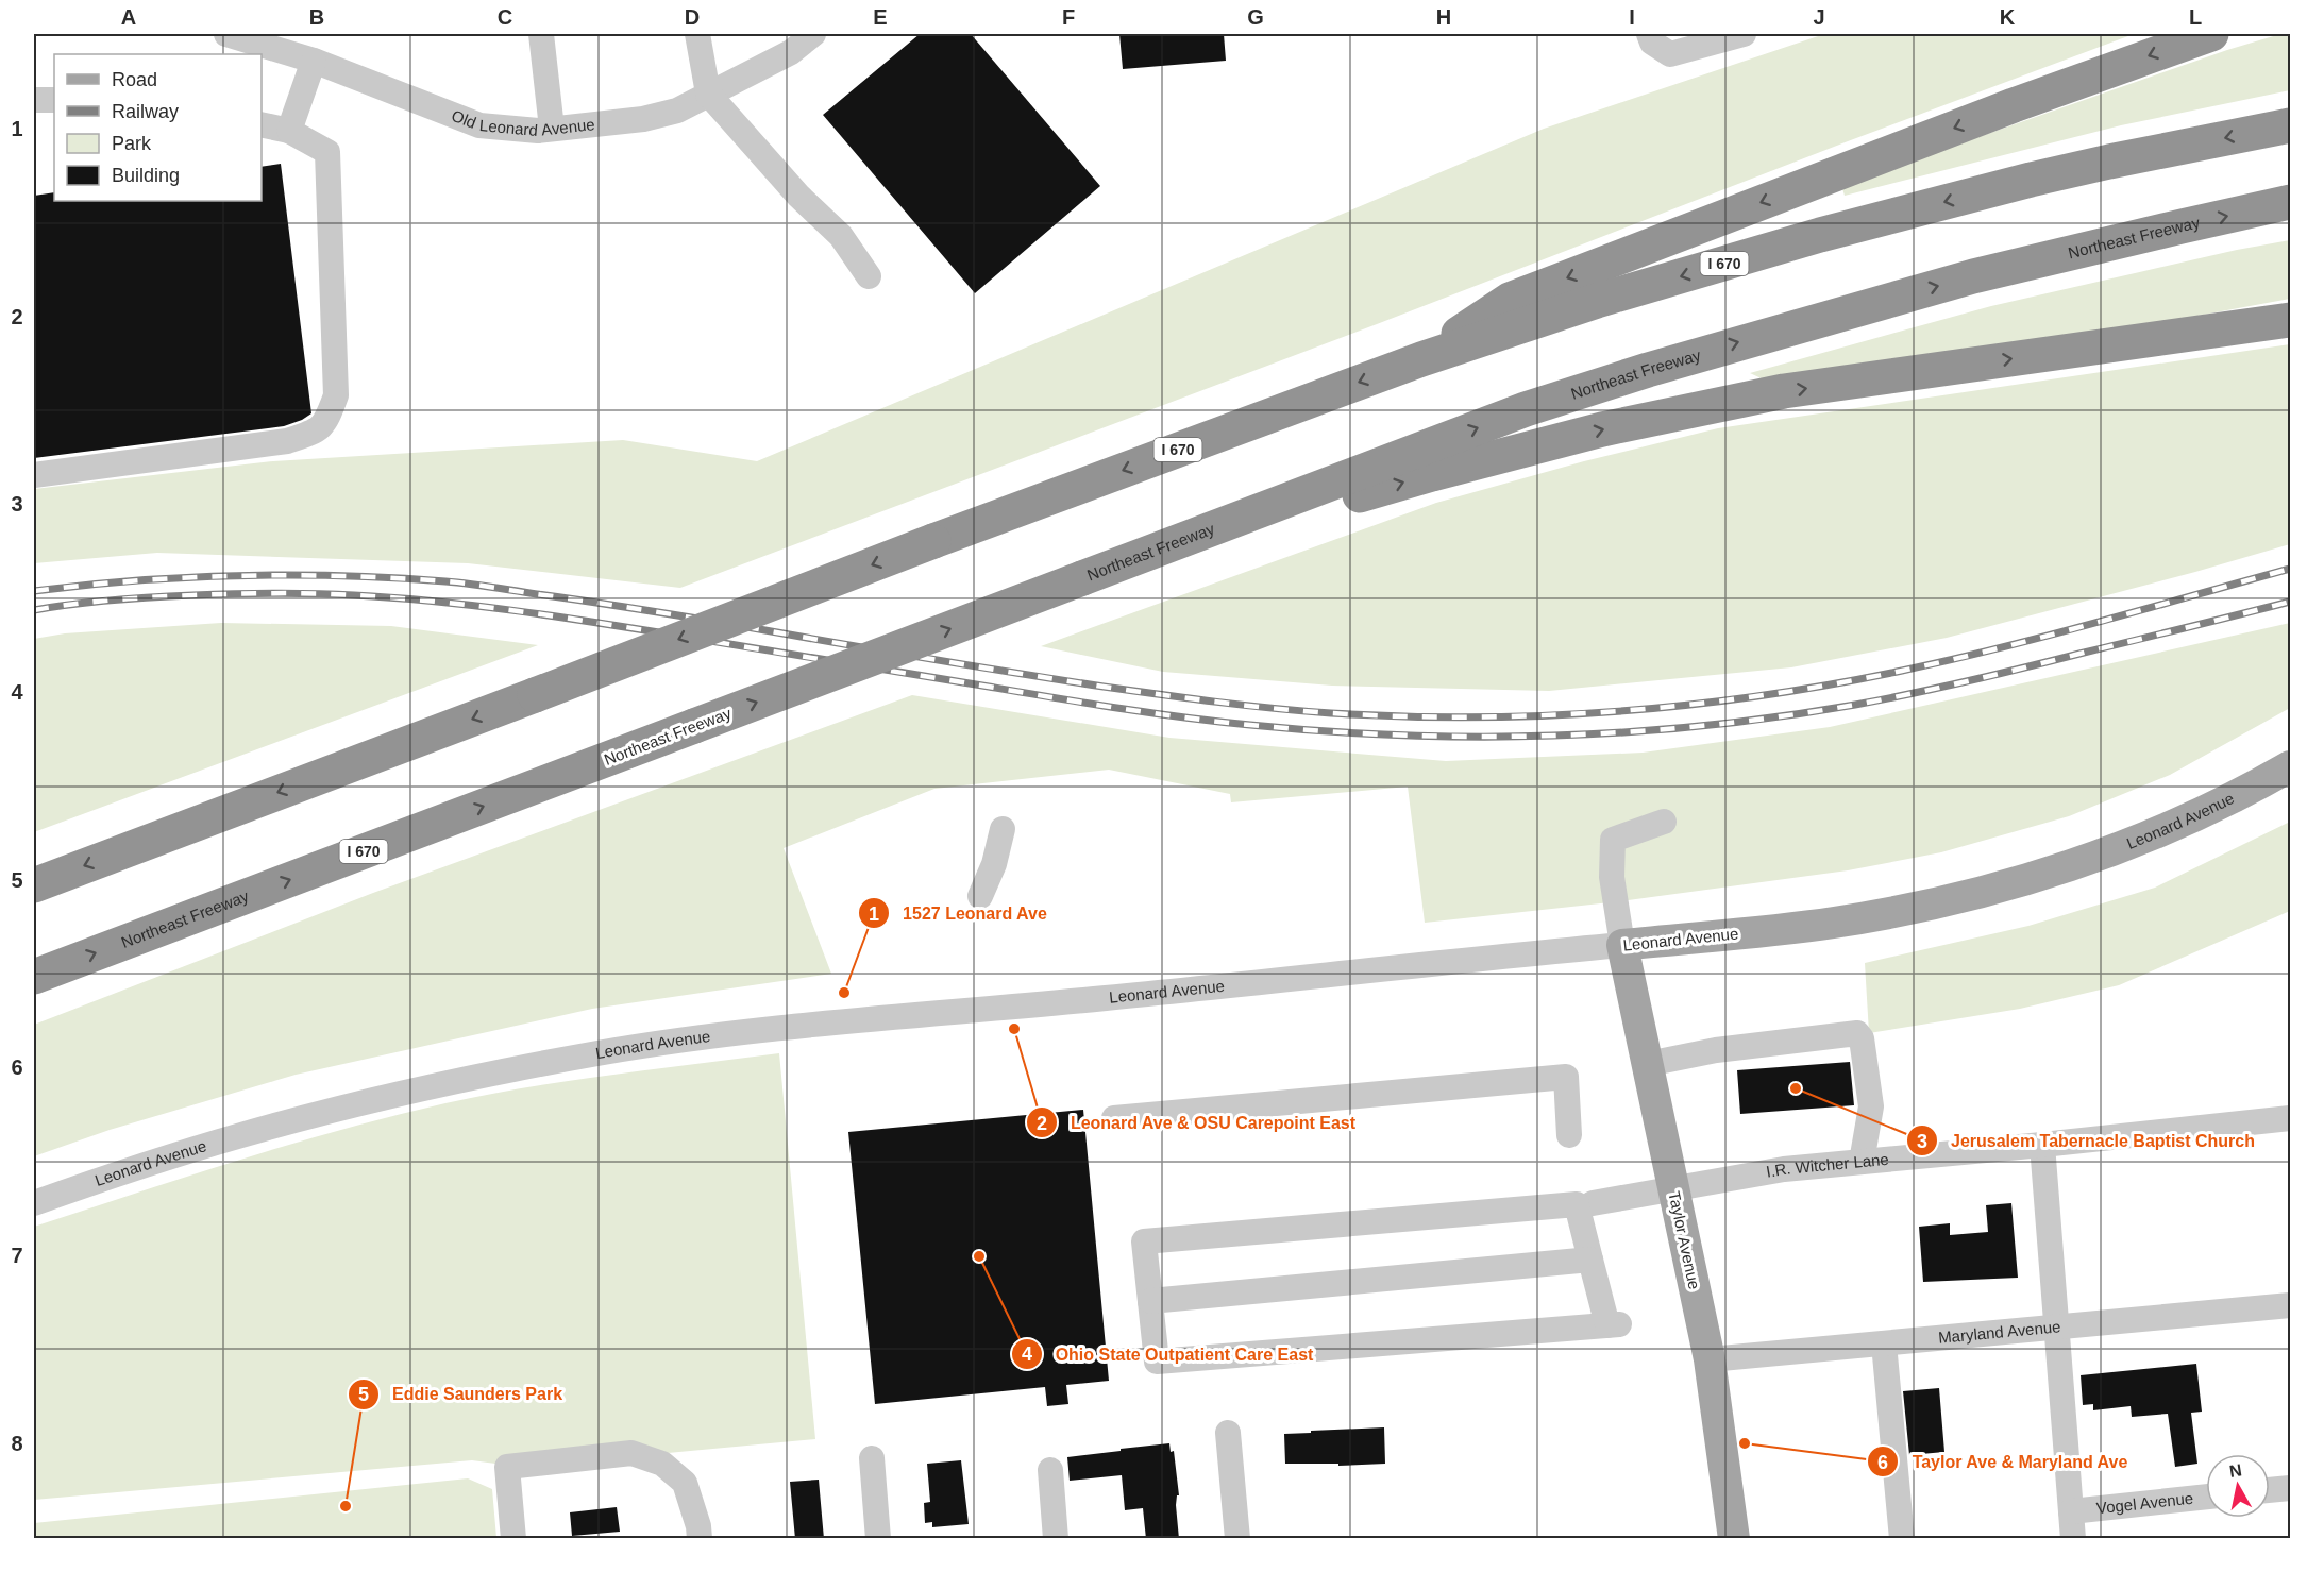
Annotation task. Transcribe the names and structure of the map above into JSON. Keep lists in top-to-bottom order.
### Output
{
  "streets": {
    "highway": ["Northeast Freeway", "I 670"],
    "main road": ["Leonard Avenue", "Taylor Avenue"],
    "street": [
      "Old Leonard Avenue",
      "I.R. Witcher Lane",
      "Maryland Avenue",
      "Vogel Avenue"
    ]
  },
  "crossings": [
    ["Leonard Avenue", "Taylor Avenue"],
    ["I.R. Witcher Lane", "Taylor Avenue"],
    ["Taylor Avenue", "Maryland Avenue"]
  ],
  "places": [
    "1527 Leonard Ave",
    "Leonard Ave & OSU Carepoint East",
    "Jerusalem Tabernacle Baptist Church",
    "Ohio State Outpatient Care East",
    "Taylor Ave & Maryland Ave",
    "Eddie Saunders Park"
  ],
  "legend": [
    "Road",
    "Railway",
    "Park",
    "Building"
  ],
  "north": "top",
  "grid": {
    "columns": [
      "A",
      "B",
      "C",
      "D",
      "E",
      "F",
      "G",
      "H",
      "I",
      "J",
      "K",
      "L"
    ],
    "rows": [
      "1",
      "2",
      "3",
      "4",
      "5",
      "6",
      "7",
      "8"
    ]
  }
}
